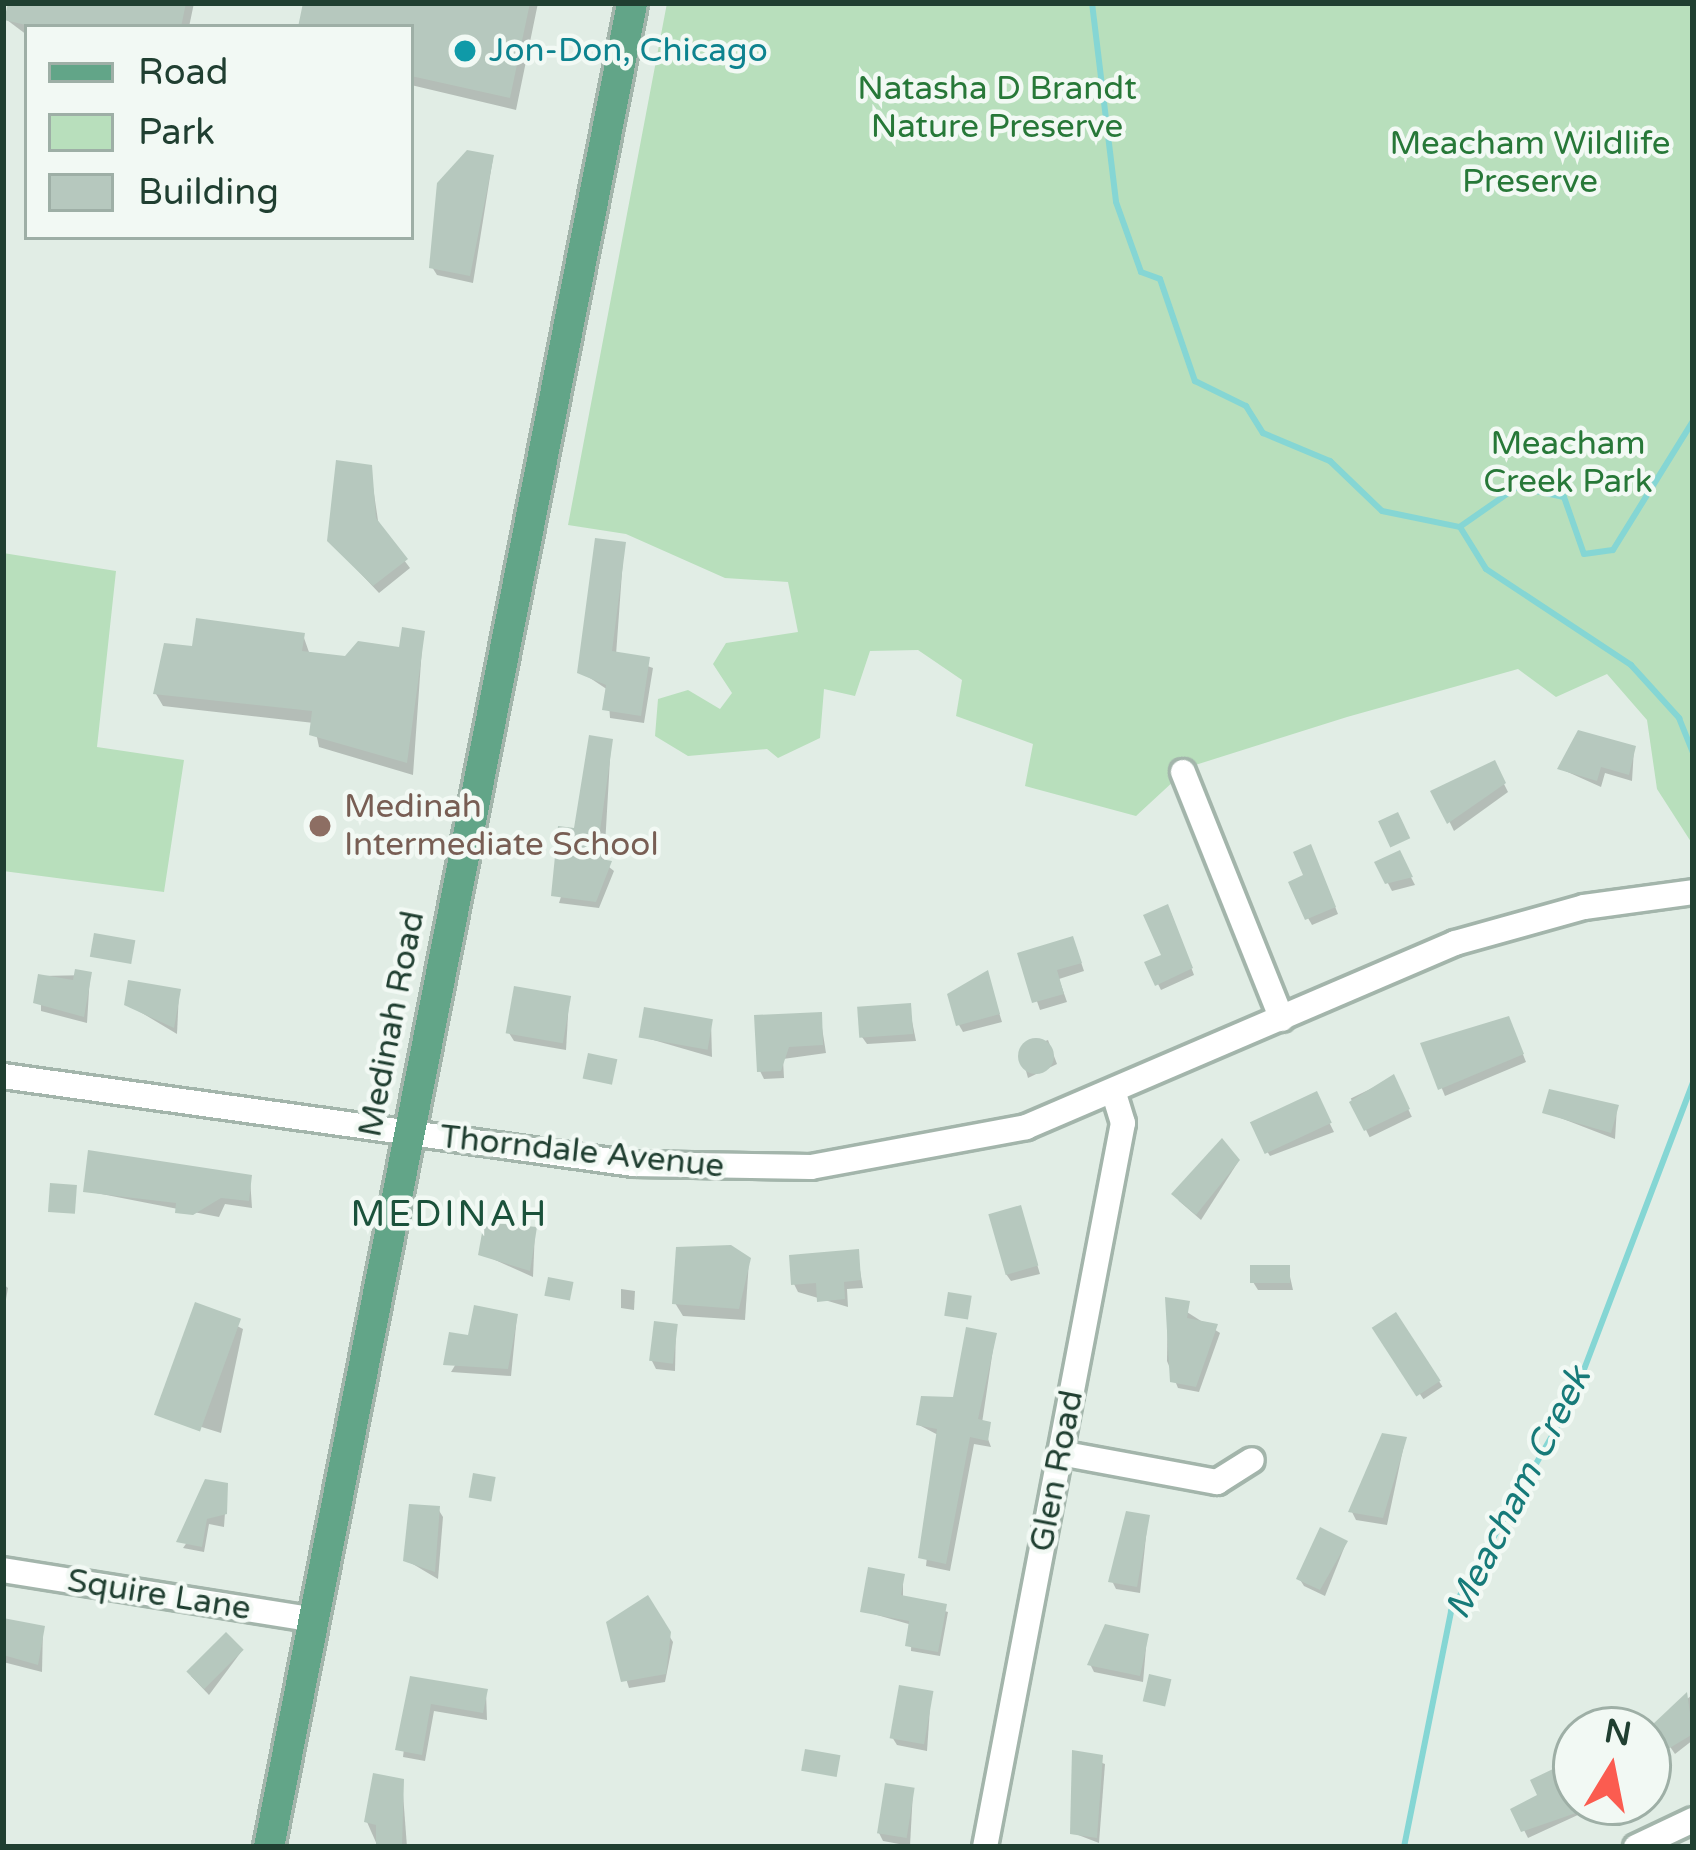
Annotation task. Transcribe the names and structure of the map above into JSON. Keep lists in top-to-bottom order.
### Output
{
  "streets": {
    "main road": ["Medinah Road"],
    "street": ["Thorndale Avenue", "Glen Road", "Squire Lane"]
  },
  "crossings": [
    ["Medinah Road", "Thorndale Avenue"],
    ["Medinah Road", "Squire Lane"],
    ["Thorndale Avenue", "Glen Road"]
  ],
  "districts": ["MEDINAH"],
  "water": ["Meacham Creek"],
  "parks": ["Natasha D Brandt Nature Preserve", "Meacham Wildlife Preserve", "Meacham Creek Park"],
  "places": ["Jon-Don, Chicago", "Medinah Intermediate School"],
  "legend": ["Road", "Park", "Building"],
  "north": "top"
}
